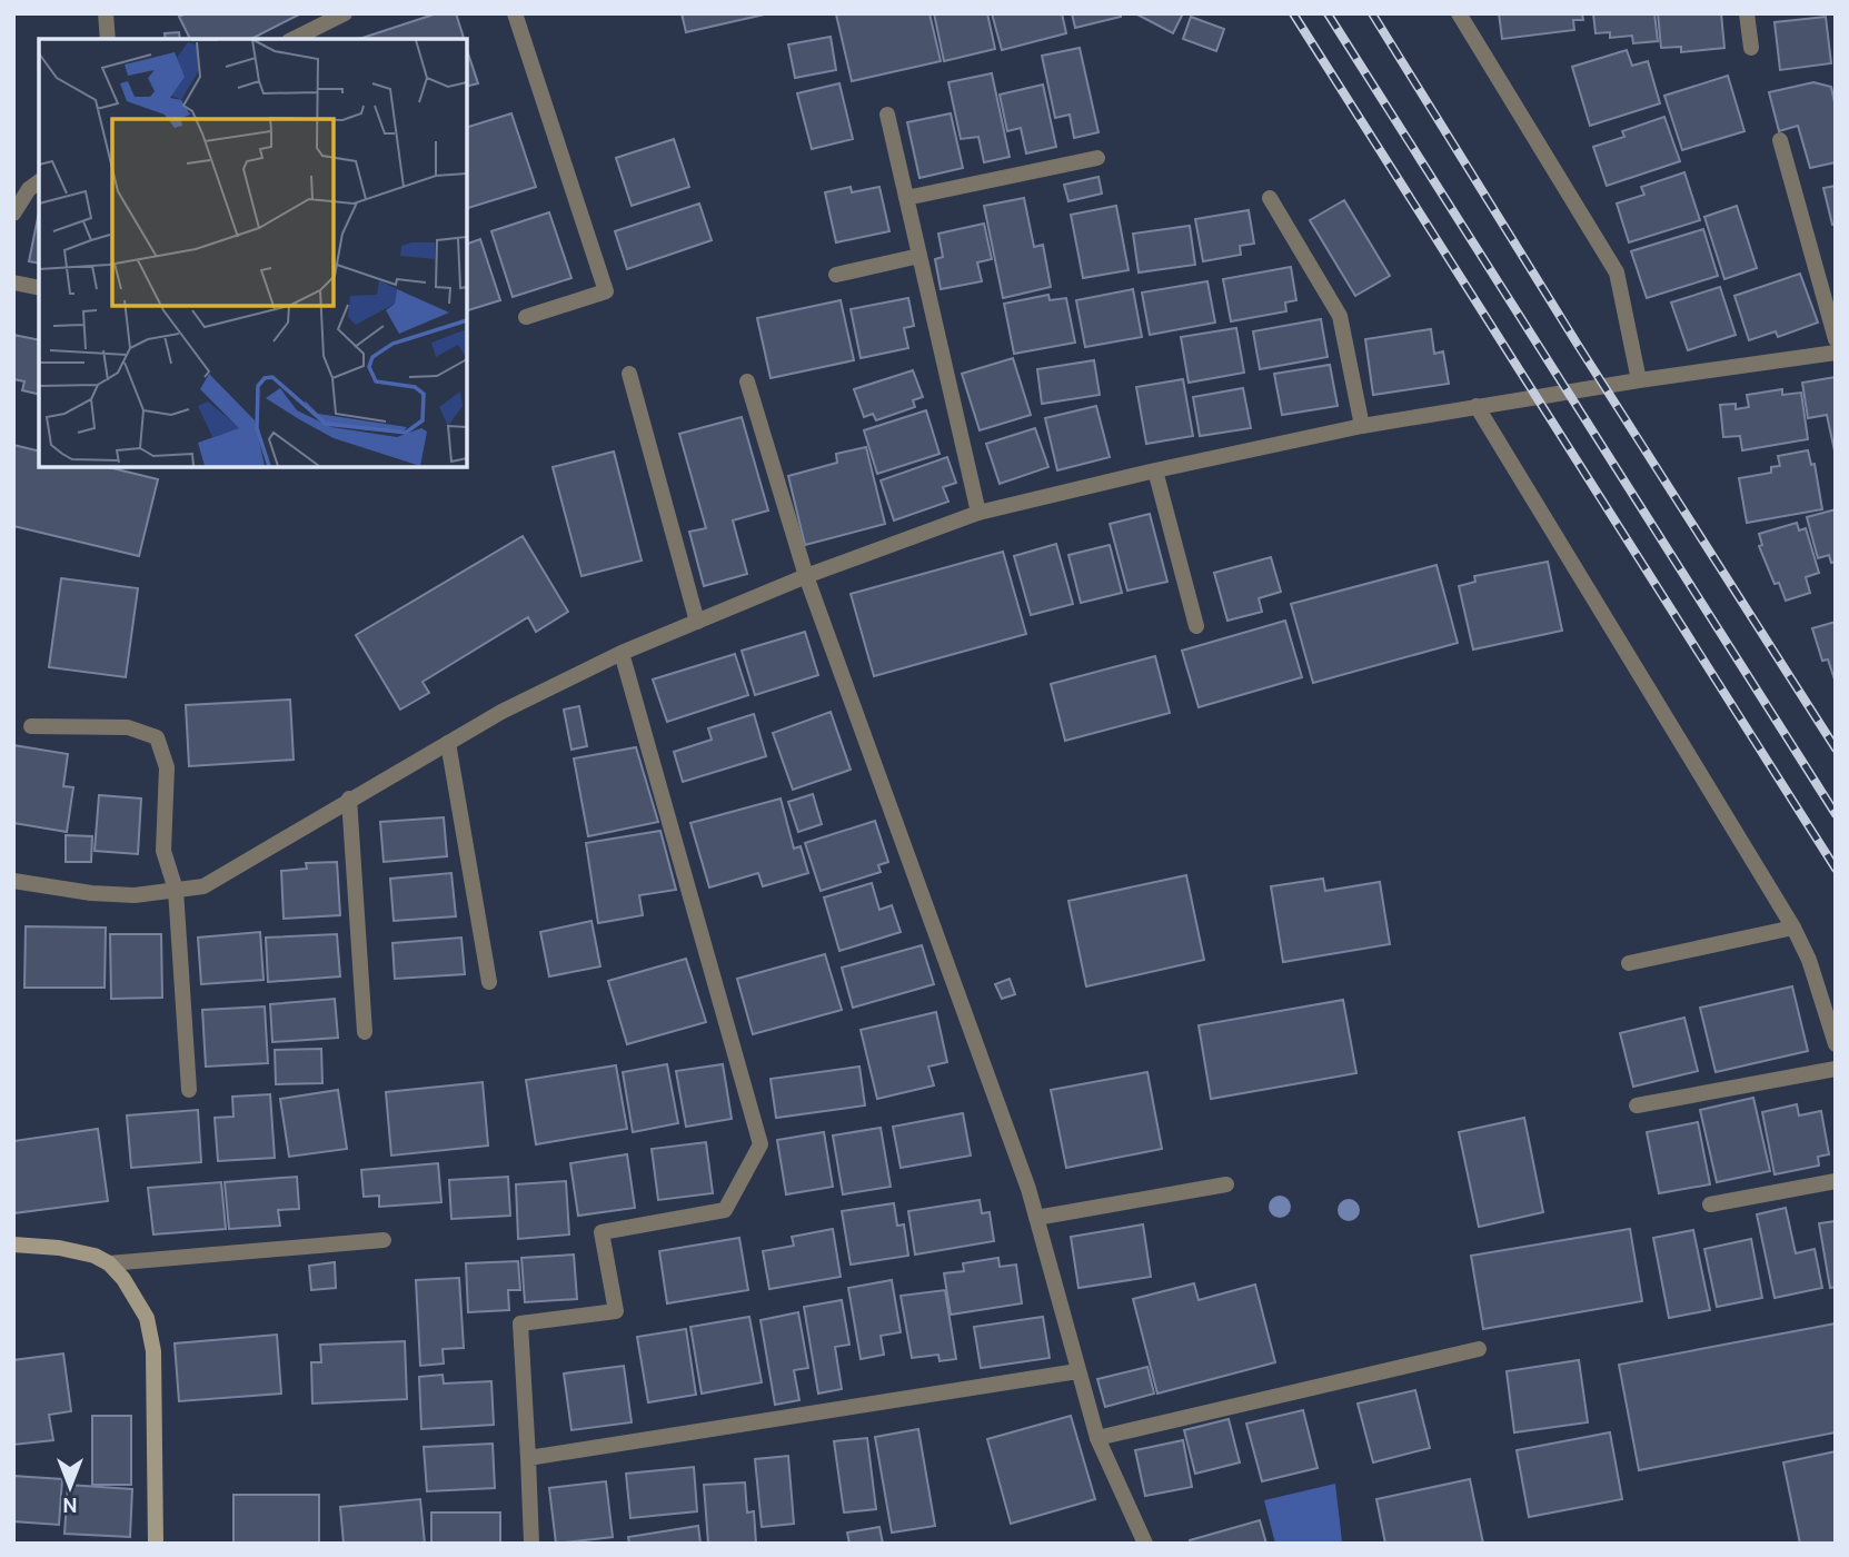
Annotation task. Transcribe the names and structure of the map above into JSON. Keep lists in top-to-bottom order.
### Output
{
  "north": "bottom"
}
